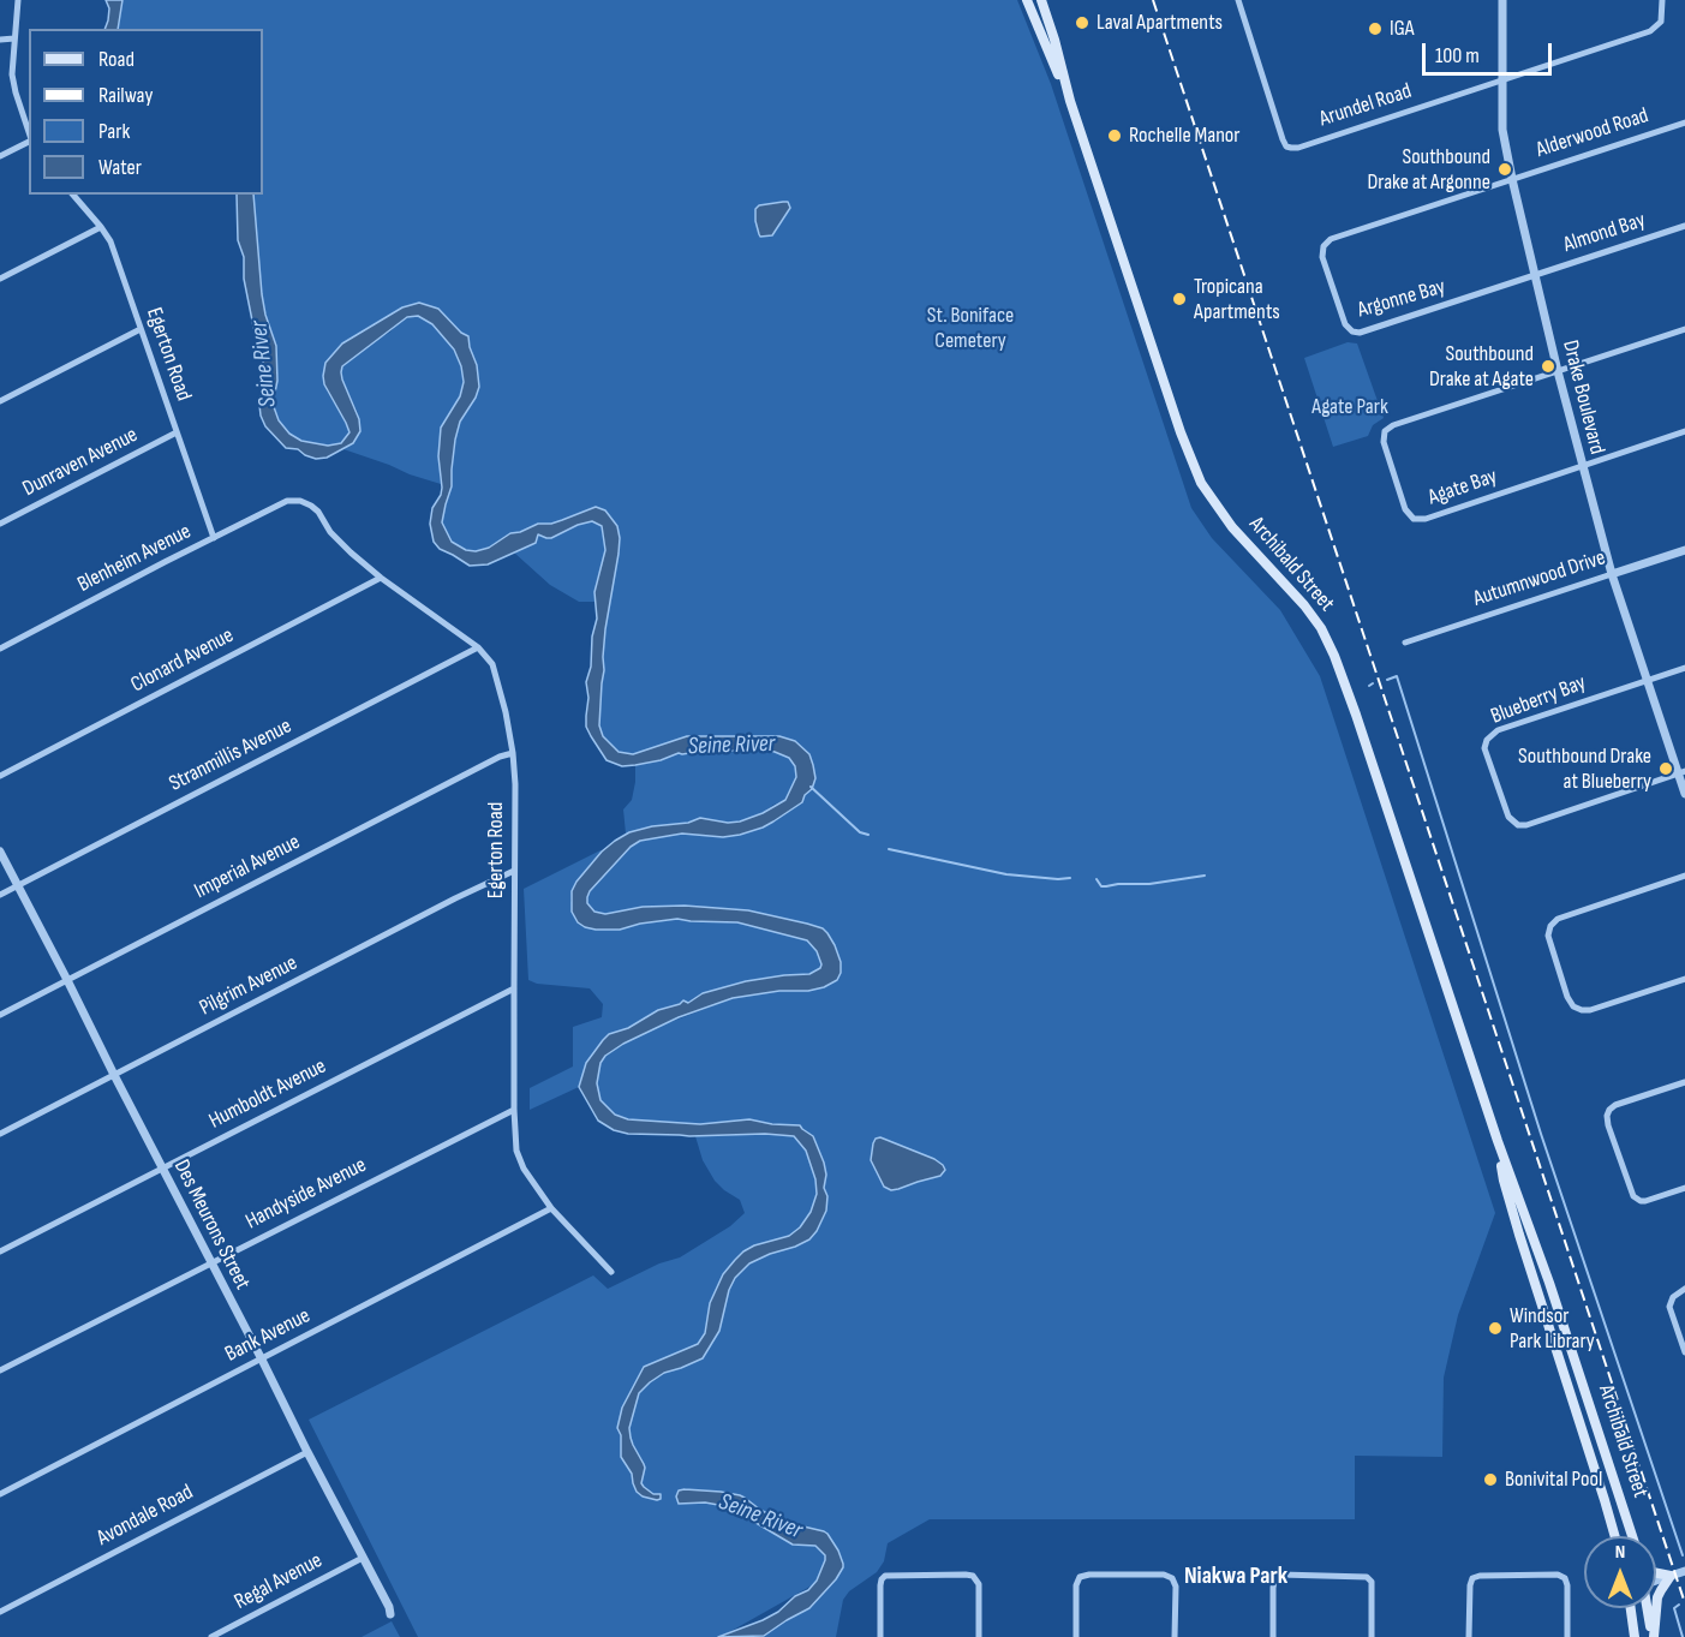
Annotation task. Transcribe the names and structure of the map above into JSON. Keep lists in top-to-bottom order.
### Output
{
  "streets": {
    "main road": ["Archibald Street"],
    "street": [
      "Arundel Road",
      "Alderwood Road",
      "Almond Bay",
      "Argonne Bay",
      "Egerton Road",
      "Drake Boulevard",
      "Dunraven Avenue",
      "Agate Bay",
      "Blenheim Avenue",
      "Autumnwood Drive",
      "Clonard Avenue",
      "Blueberry Bay",
      "Stranmillis Avenue",
      "Imperial Avenue",
      "Pilgrim Avenue",
      "Humboldt Avenue",
      "Handyside Avenue",
      "Des Meurons Street",
      "Bank Avenue",
      "Avondale Road",
      "Regal Avenue"
    ]
  },
  "crossings": [
    ["Arundel Road", "Drake Boulevard"],
    ["Alderwood Road", "Argonne Bay"],
    ["Alderwood Road", "Drake Boulevard"],
    ["Almond Bay", "Argonne Bay"],
    ["Almond Bay", "Drake Boulevard"],
    ["Argonne Bay", "Drake Boulevard"],
    ["Egerton Road", "Dunraven Avenue"],
    ["Egerton Road", "Blenheim Avenue"],
    ["Egerton Road", "Clonard Avenue"],
    ["Egerton Road", "Stranmillis Avenue"],
    ["Egerton Road", "Imperial Avenue"],
    ["Egerton Road", "Pilgrim Avenue"],
    ["Egerton Road", "Humboldt Avenue"],
    ["Egerton Road", "Handyside Avenue"],
    ["Egerton Road", "Bank Avenue"],
    ["Drake Boulevard", "Agate Bay"],
    ["Drake Boulevard", "Autumnwood Drive"],
    ["Drake Boulevard", "Blueberry Bay"],
    ["Stranmillis Avenue", "Des Meurons Street"],
    ["Imperial Avenue", "Des Meurons Street"],
    ["Pilgrim Avenue", "Des Meurons Street"],
    ["Humboldt Avenue", "Des Meurons Street"],
    ["Handyside Avenue", "Des Meurons Street"],
    ["Des Meurons Street", "Bank Avenue"],
    ["Des Meurons Street", "Avondale Road"],
    ["Des Meurons Street", "Regal Avenue"]
  ],
  "districts": ["Niakwa Park"],
  "water": ["Seine River"],
  "parks": ["St. Boniface Cemetery", "Agate Park"],
  "places": [
    "Laval Apartments",
    "IGA",
    "Rochelle Manor",
    "Southbound Drake at Argonne",
    "Tropicana Apartments",
    "Southbound Drake at Agate",
    "Southbound Drake at Blueberry",
    "Windsor Park Library",
    "Bonivital Pool"
  ],
  "legend": [
    "Road",
    "Railway",
    "Park",
    "Water"
  ],
  "scale_bar": "100 m",
  "north": "top"
}
